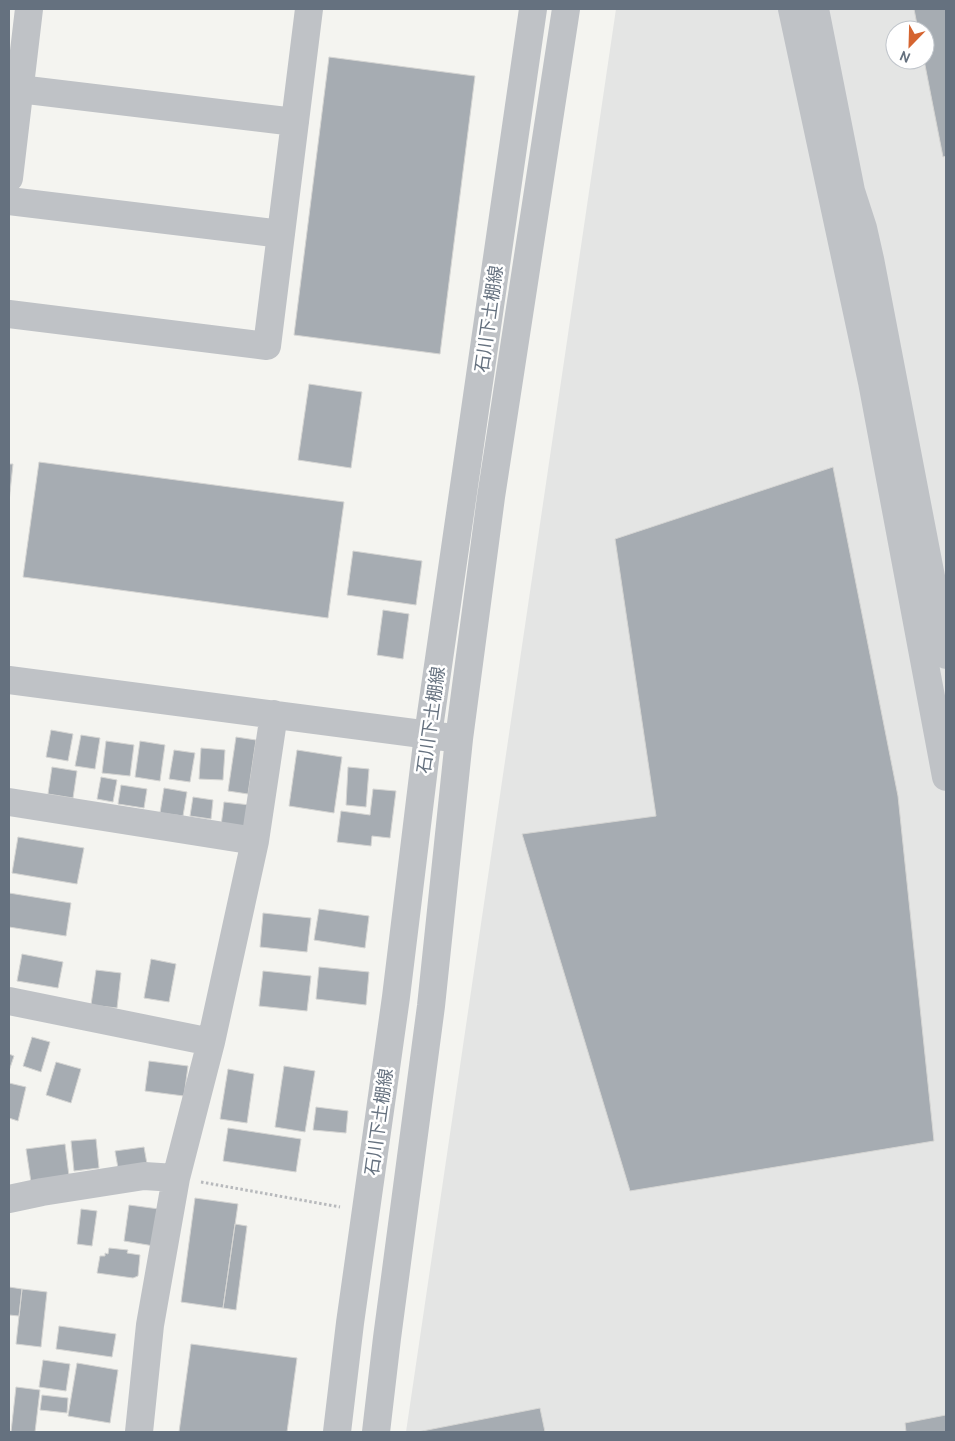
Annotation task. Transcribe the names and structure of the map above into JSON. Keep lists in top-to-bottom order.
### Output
{
  "streets": {
    "street": ["石川下土棚線"]
  },
  "north": "bottom left"
}
